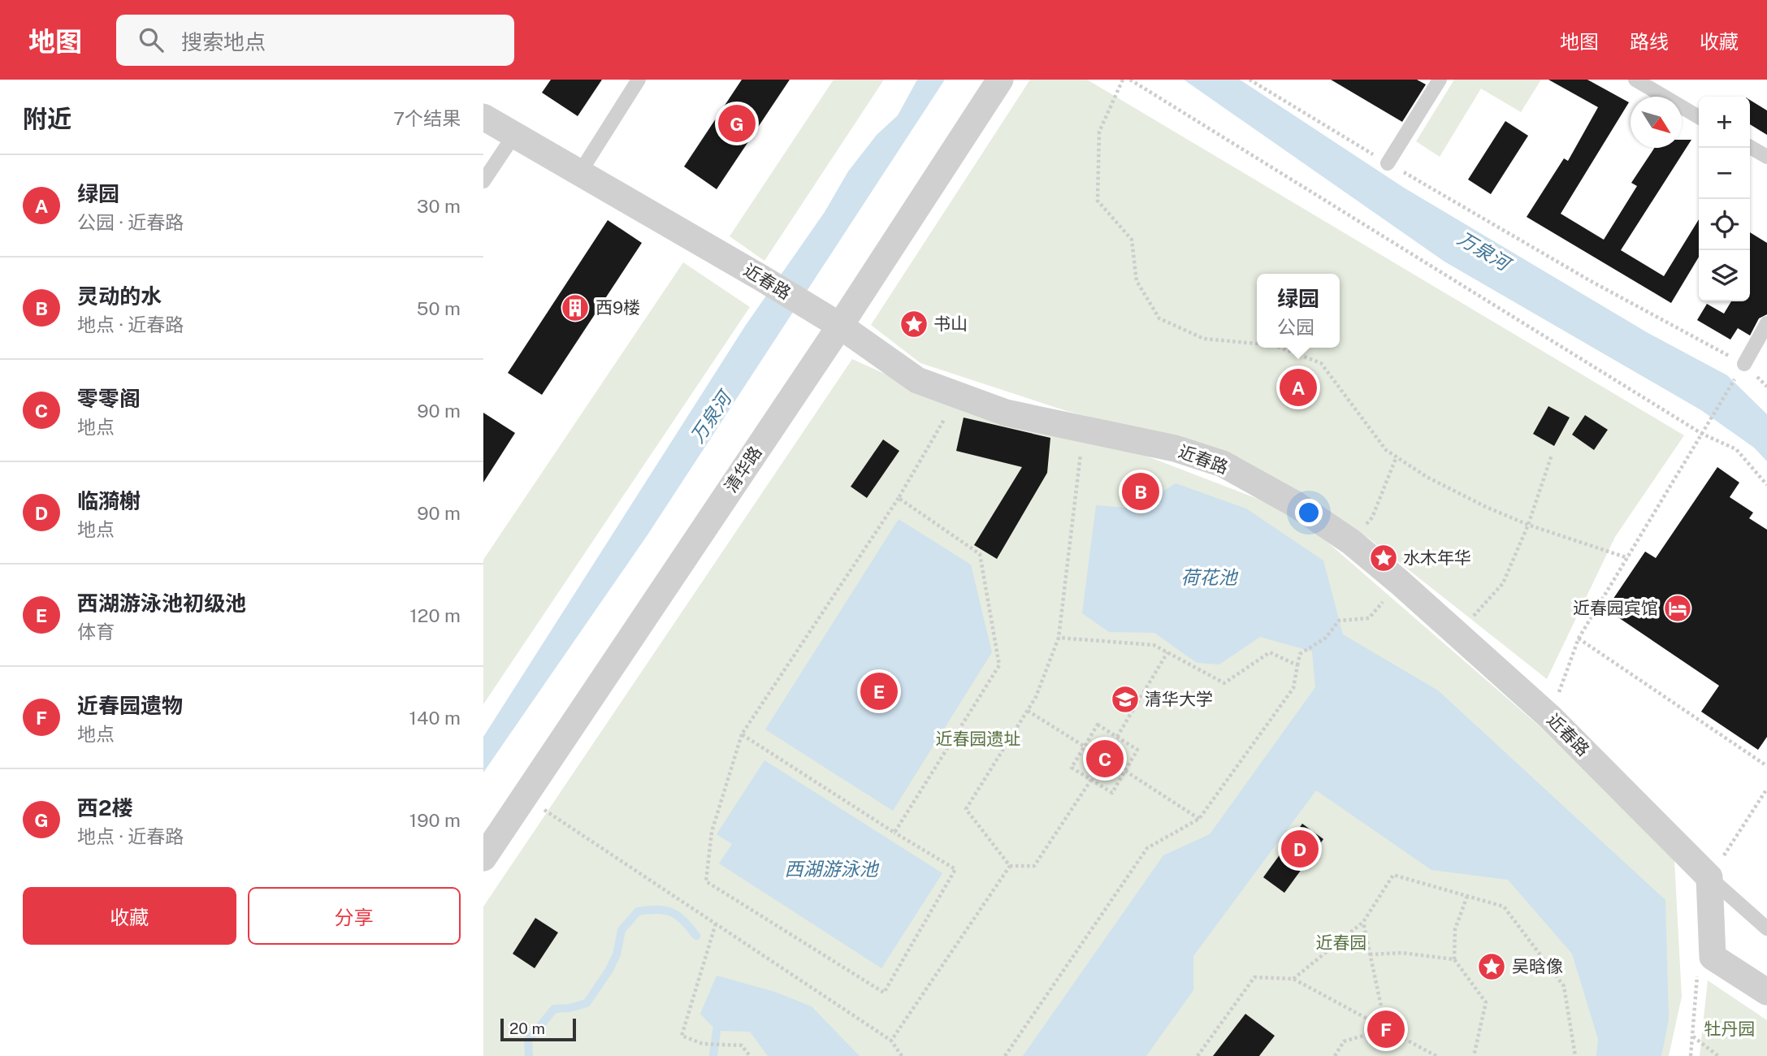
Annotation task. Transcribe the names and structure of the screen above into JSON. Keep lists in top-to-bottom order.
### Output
{
  "streets": {
    "street": ["近春路", "清华路"]
  },
  "crossings": [
    ["近春路", "清华路"]
  ],
  "water": ["万泉河", "荷花池", "西湖游泳池"],
  "parks": ["近春园遗址", "近春园", "牡丹园"],
  "places": {
    "building": ["西9楼"],
    "place": ["书山", "水木年华", "吴晗像"],
    "hotel": ["近春园宾馆"],
    "school or university": ["清华大学"]
  },
  "scale_bar": "20 m",
  "north": "bottom right",
  "page": {
    "header": "地图",
    "search": "搜索地点",
    "nav": ["地图", "路线", "收藏"],
    "heading": ["附近", "7个结果"],
    "map_buttons": ["+", "−"],
    "pins": [
      "G",
      "A",
      "B",
      "E",
      "C",
      "D",
      "F"
    ],
    "list": [
      {
        "mark": "A",
        "name": "绿园",
        "note": "公园 · 近春路",
        "value": "30 m"
      },
      {
        "mark": "B",
        "name": "灵动的水",
        "note": "地点 · 近春路",
        "value": "50 m"
      },
      {
        "mark": "C",
        "name": "零零阁",
        "note": "地点",
        "value": "90 m"
      },
      {
        "mark": "D",
        "name": "临漪榭",
        "note": "地点",
        "value": "90 m"
      },
      {
        "mark": "E",
        "name": "西湖游泳池初级池",
        "note": "体育",
        "value": "120 m"
      },
      {
        "mark": "F",
        "name": "近春园遗物",
        "note": "地点",
        "value": "140 m"
      },
      {
        "mark": "G",
        "name": "西2楼",
        "note": "地点 · 近春路",
        "value": "190 m"
      }
    ],
    "popup": ["绿园", "公园"],
    "buttons": ["收藏", "分享"],
    "scale": "20 m"
  }
}
